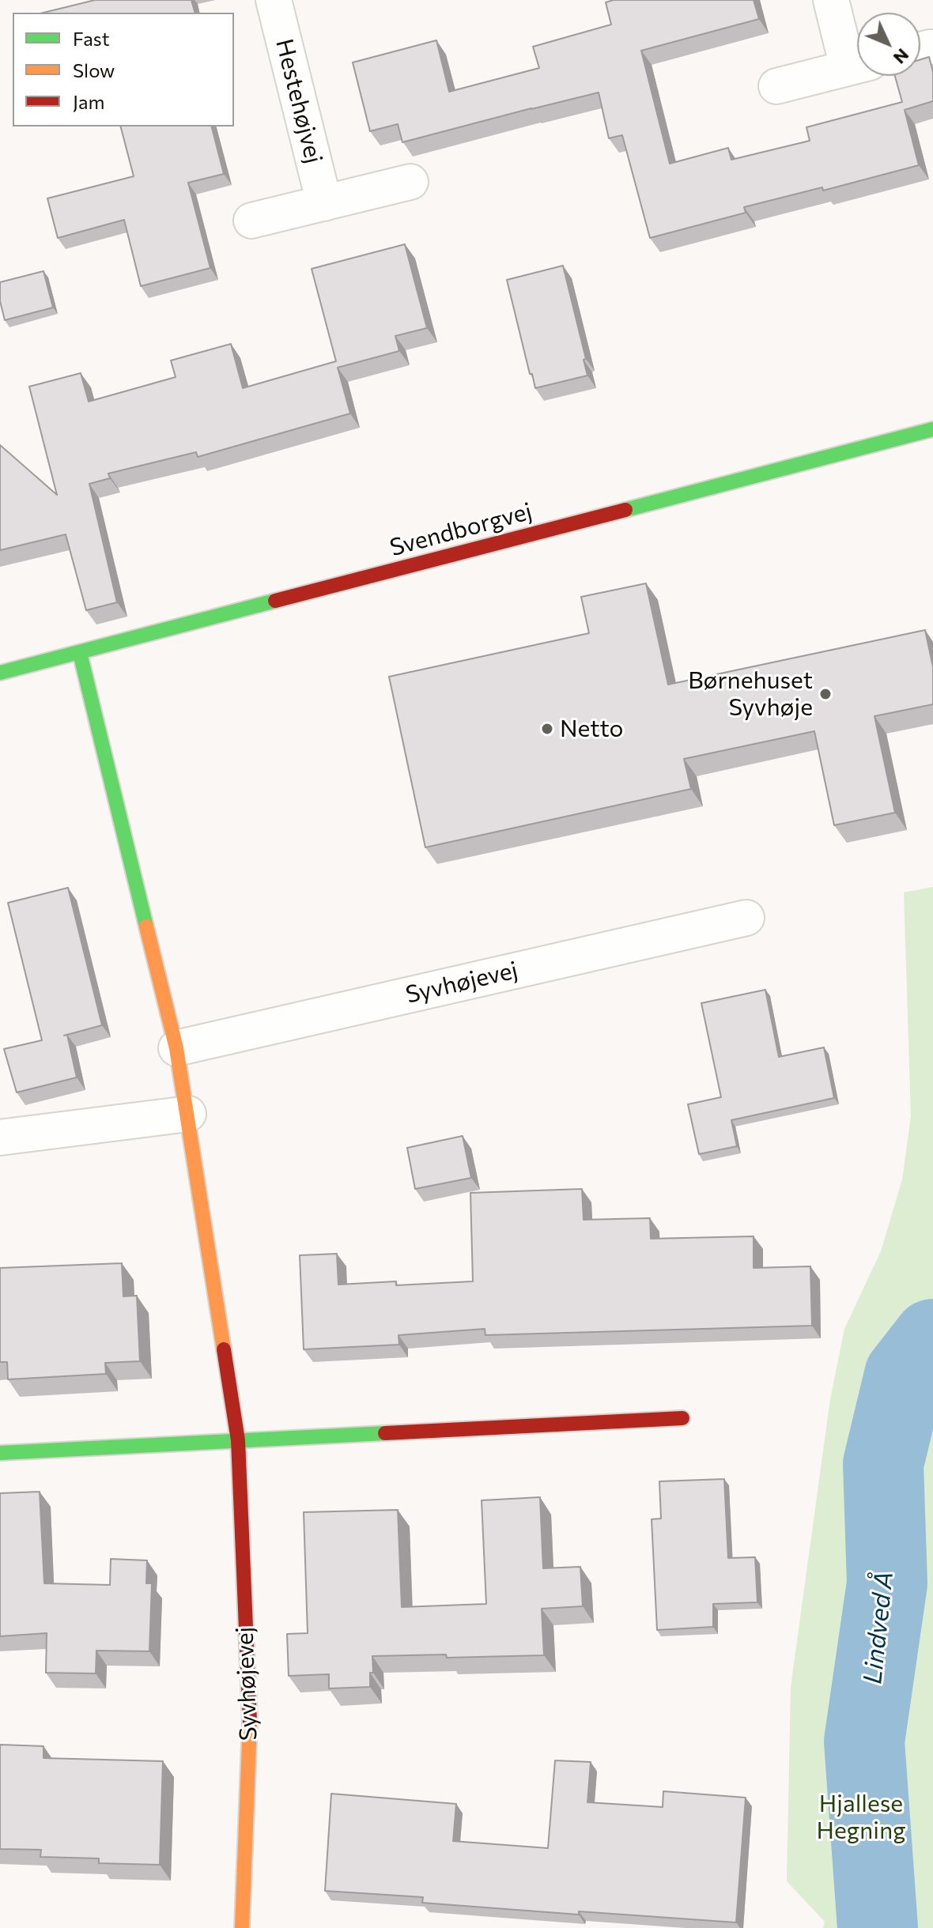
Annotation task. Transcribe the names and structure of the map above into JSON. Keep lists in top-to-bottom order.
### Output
{
  "streets": {
    "street": ["Hestehøjvej", "Svendborgvej", "Syvhøjevej"]
  },
  "crossings": [
    ["Svendborgvej", "Syvhøjevej"]
  ],
  "water": ["Lindved Å"],
  "parks": ["Hjallese Hegning"],
  "places": ["Børnehuset Syvhøje", "Netto"],
  "legend": ["Fast", "Slow", "Jam"],
  "north": "bottom right"
}
